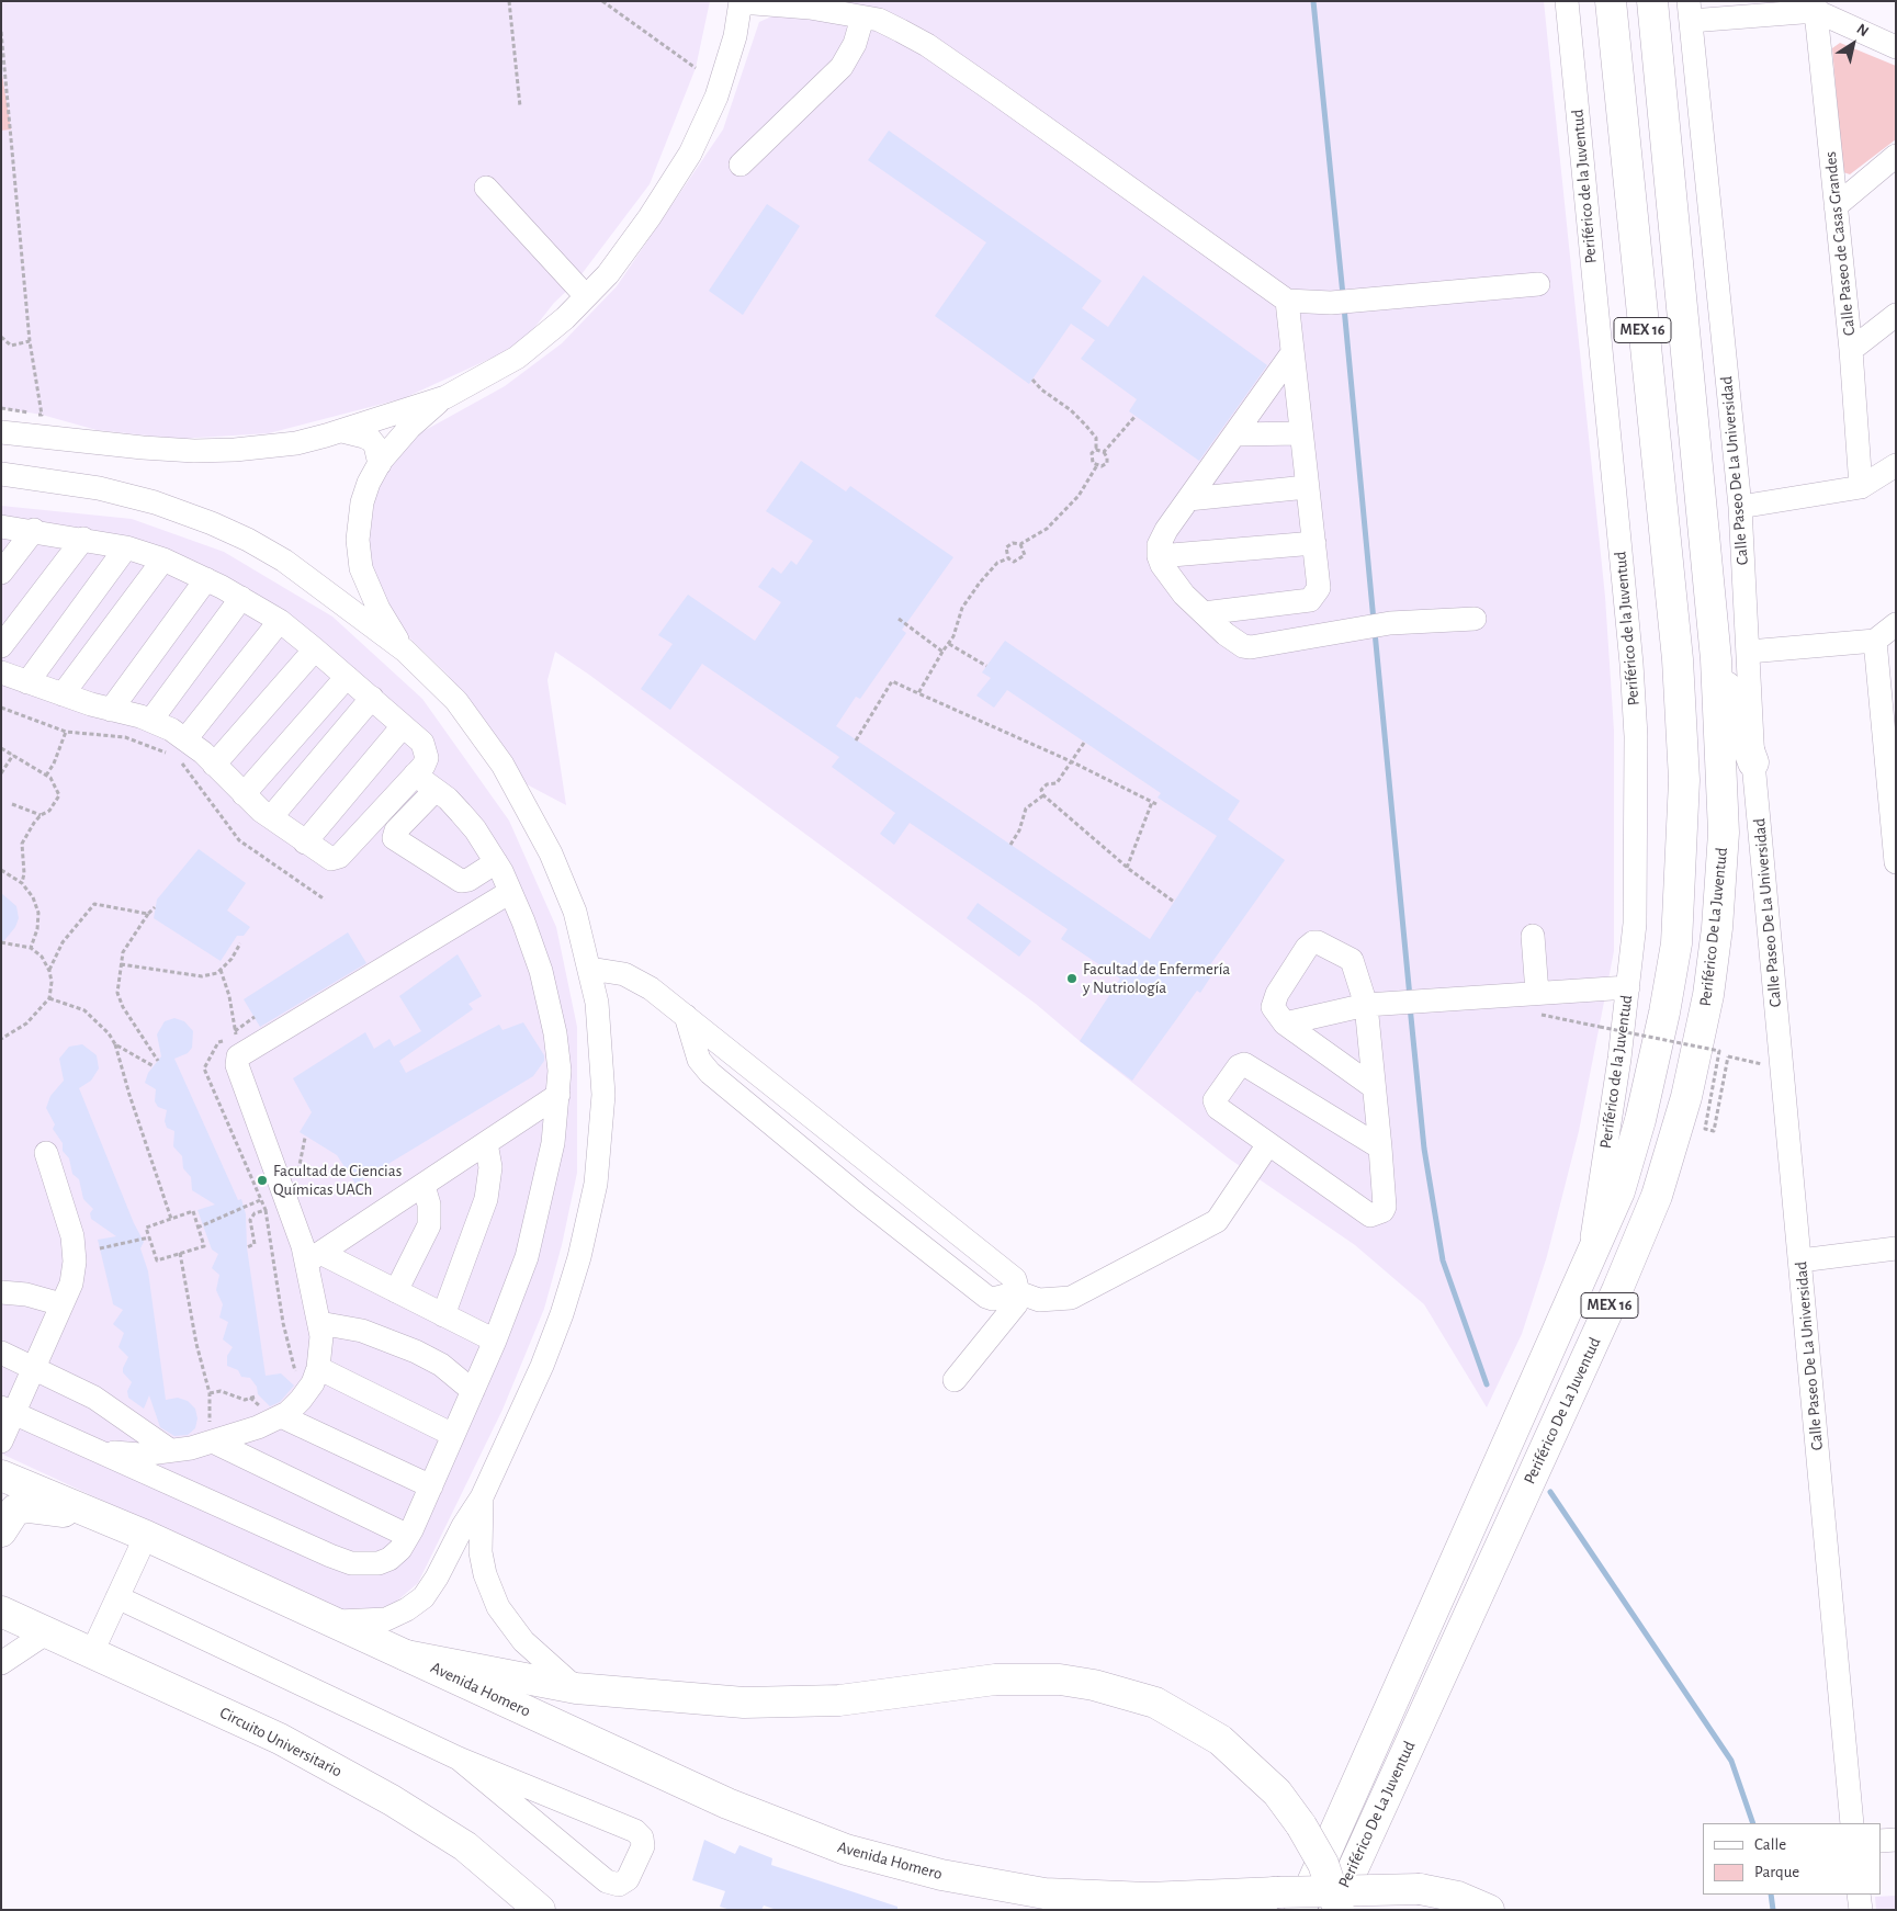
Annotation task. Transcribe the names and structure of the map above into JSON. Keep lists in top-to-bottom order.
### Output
{
  "streets": {
    "main road": [
      "MEX 16",
      "Periférico De La Juventud",
      "Avenida Homero",
      "Circuito Universitario"
    ],
    "street": ["Periférico de la Juventud", "Calle Paseo de Casas Grandes", "Calle Paseo De La Universidad"]
  },
  "crossings": [
    ["Periférico de la Juventud", "Periférico De La Juventud"],
    ["MEX 16", "Periférico De La Juventud"],
    ["Periférico De La Juventud", "Avenida Homero"]
  ],
  "places": ["Facultad de Enfermería y Nutriología", "Facultad de Ciencias Químicas UACh"],
  "legend": ["Calle", "Parque"],
  "north": "top right"
}
